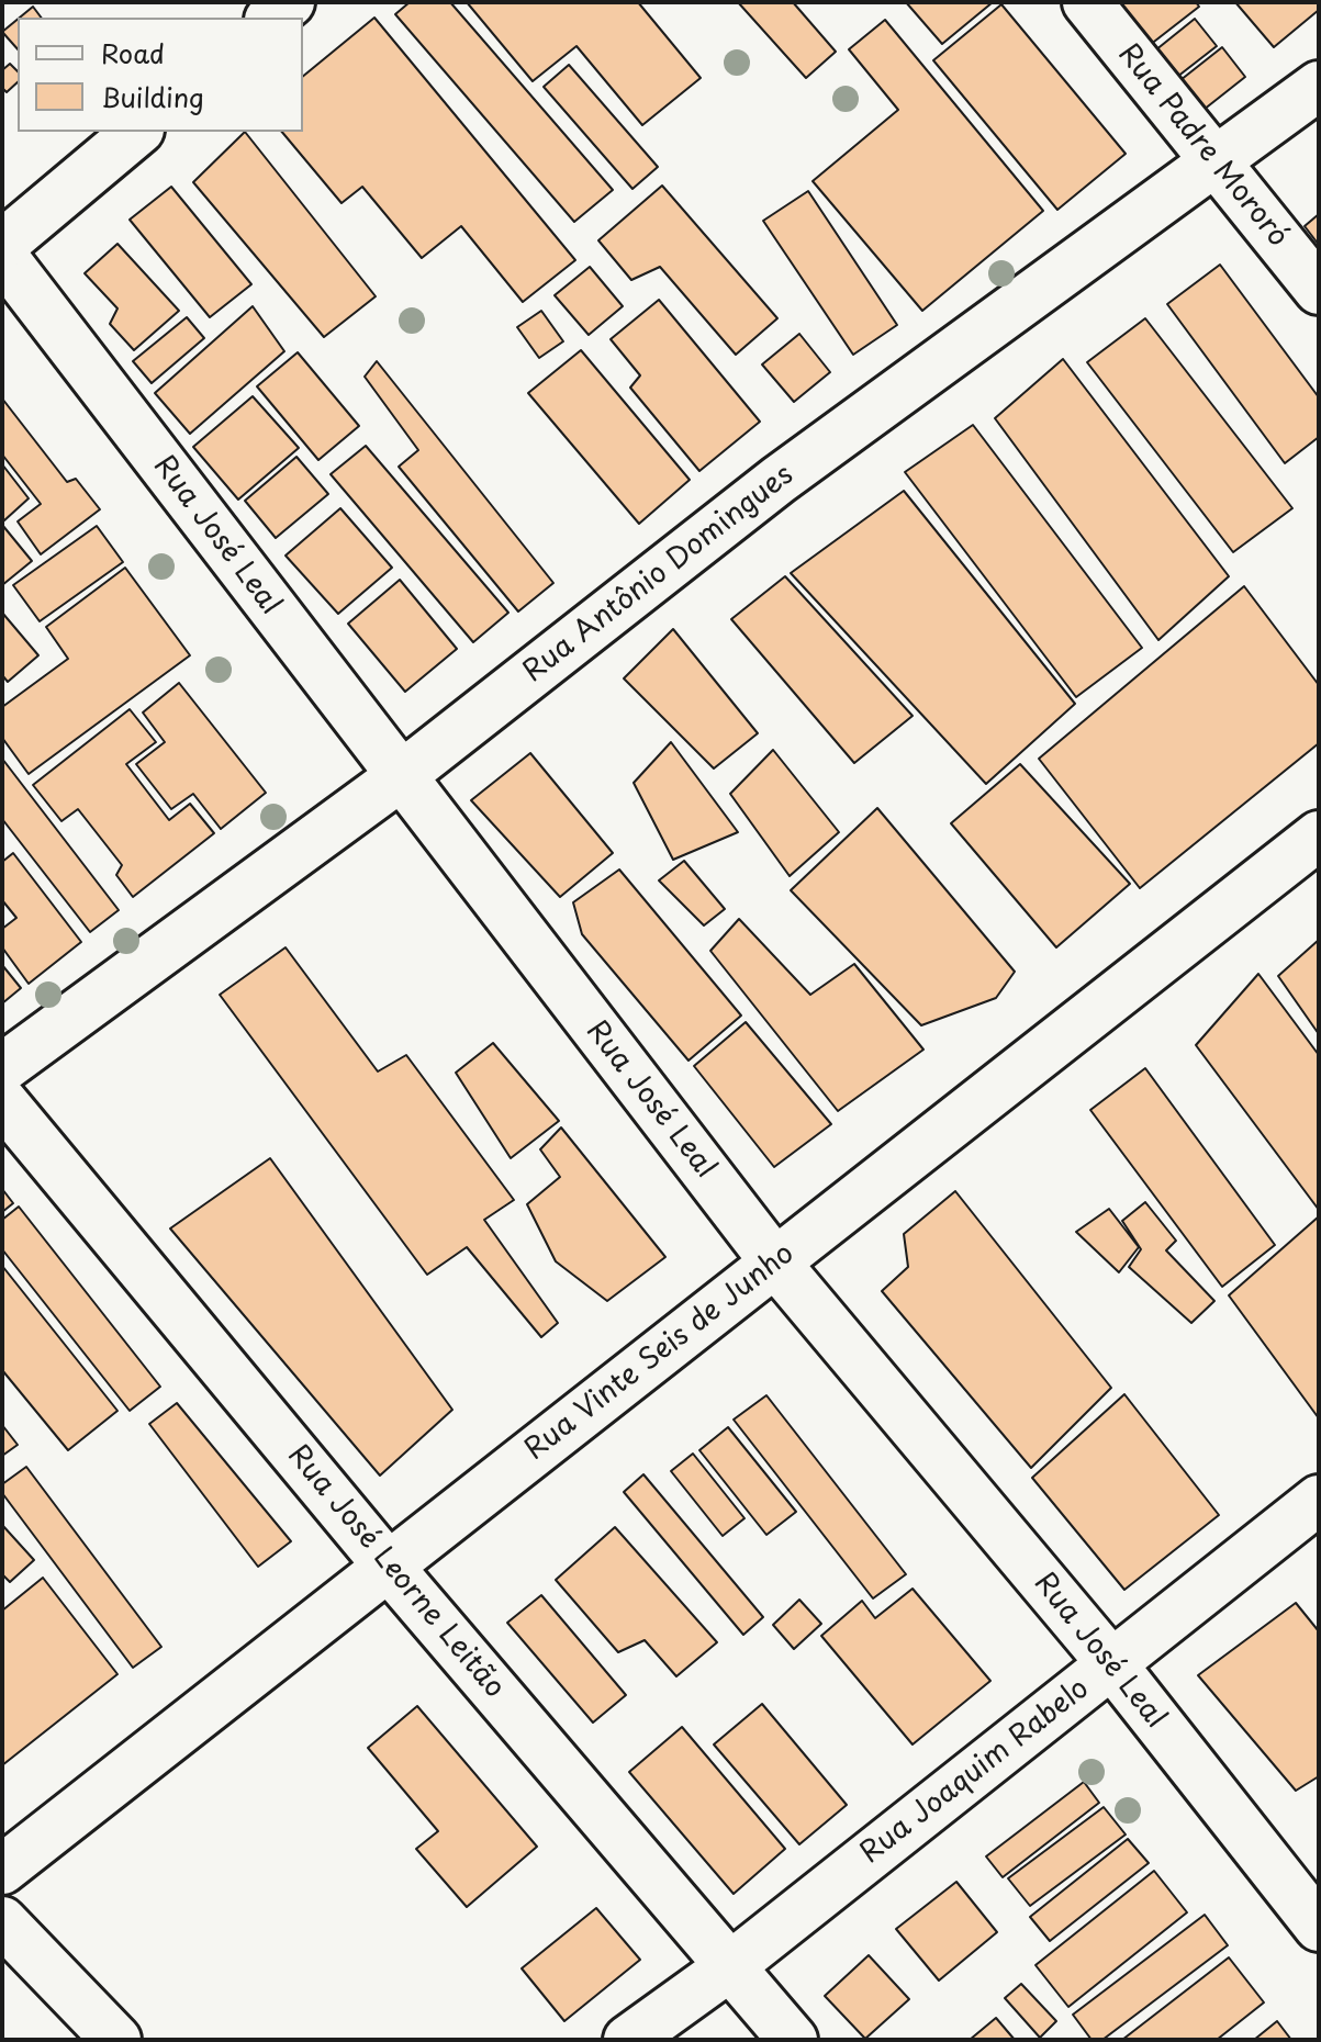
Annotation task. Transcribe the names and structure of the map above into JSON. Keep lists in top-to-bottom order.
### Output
{
  "streets": {
    "street": [
      "Rua Padre Mororó",
      "Rua José Leal",
      "Rua Antônio Domingues",
      "Rua Vinte Seis de Junho",
      "Rua José Leorne Leitão",
      "Rua Joaquim Rabelo"
    ]
  },
  "crossings": [
    ["Rua Padre Mororó", "Rua Antônio Domingues"],
    ["Rua José Leal", "Rua Antônio Domingues"],
    ["Rua José Leal", "Rua Vinte Seis de Junho"],
    ["Rua José Leal", "Rua Joaquim Rabelo"],
    ["Rua Vinte Seis de Junho", "Rua José Leorne Leitão"],
    ["Rua José Leorne Leitão", "Rua Joaquim Rabelo"]
  ],
  "legend": ["Road", "Building"]
}
